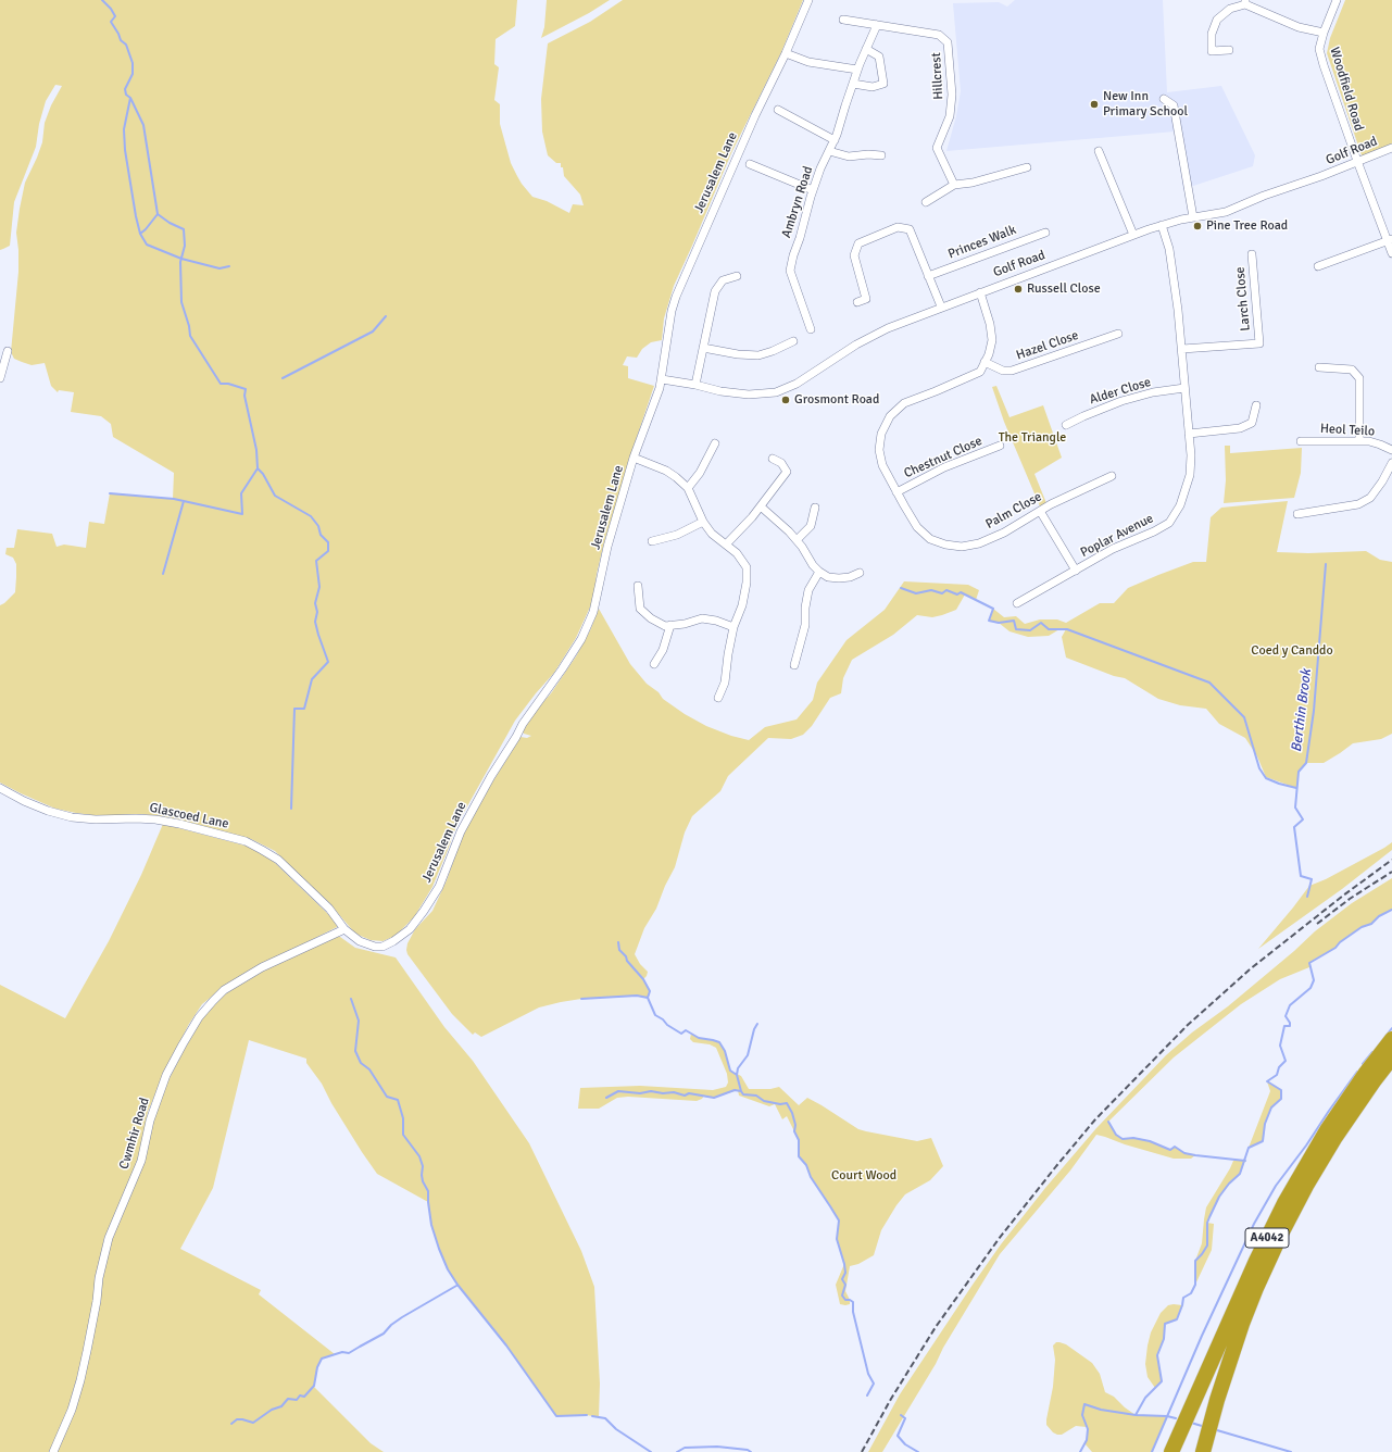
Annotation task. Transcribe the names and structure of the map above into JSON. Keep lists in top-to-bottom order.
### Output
{
  "streets": {
    "highway": ["A4042"],
    "street": [
      "Hillcrest",
      "Woodfield Road",
      "Golf Road",
      "Jerusalem Lane",
      "Ambryn Road",
      "Princes Walk",
      "Larch Close",
      "Hazel Close",
      "Alder Close",
      "Heol Teilo",
      "Chestnut Close",
      "Palm Close",
      "Poplar Avenue",
      "Glascoed Lane",
      "Cwmhir Road"
    ]
  },
  "crossings": [
    ["Hillcrest", "Ambryn Road"],
    ["Woodfield Road", "Golf Road"],
    ["Golf Road", "Jerusalem Lane"],
    ["Jerusalem Lane", "Glascoed Lane"],
    ["Jerusalem Lane", "Cwmhir Road"],
    ["Hazel Close", "Palm Close"],
    ["Chestnut Close", "Palm Close"],
    ["Glascoed Lane", "Cwmhir Road"]
  ],
  "water": ["Berthin Brook"],
  "parks": ["The Triangle", "Coed y Canddo", "Court Wood"],
  "places": [
    "New Inn Primary School",
    "Pine Tree Road",
    "Russell Close",
    "Grosmont Road"
  ]
}
